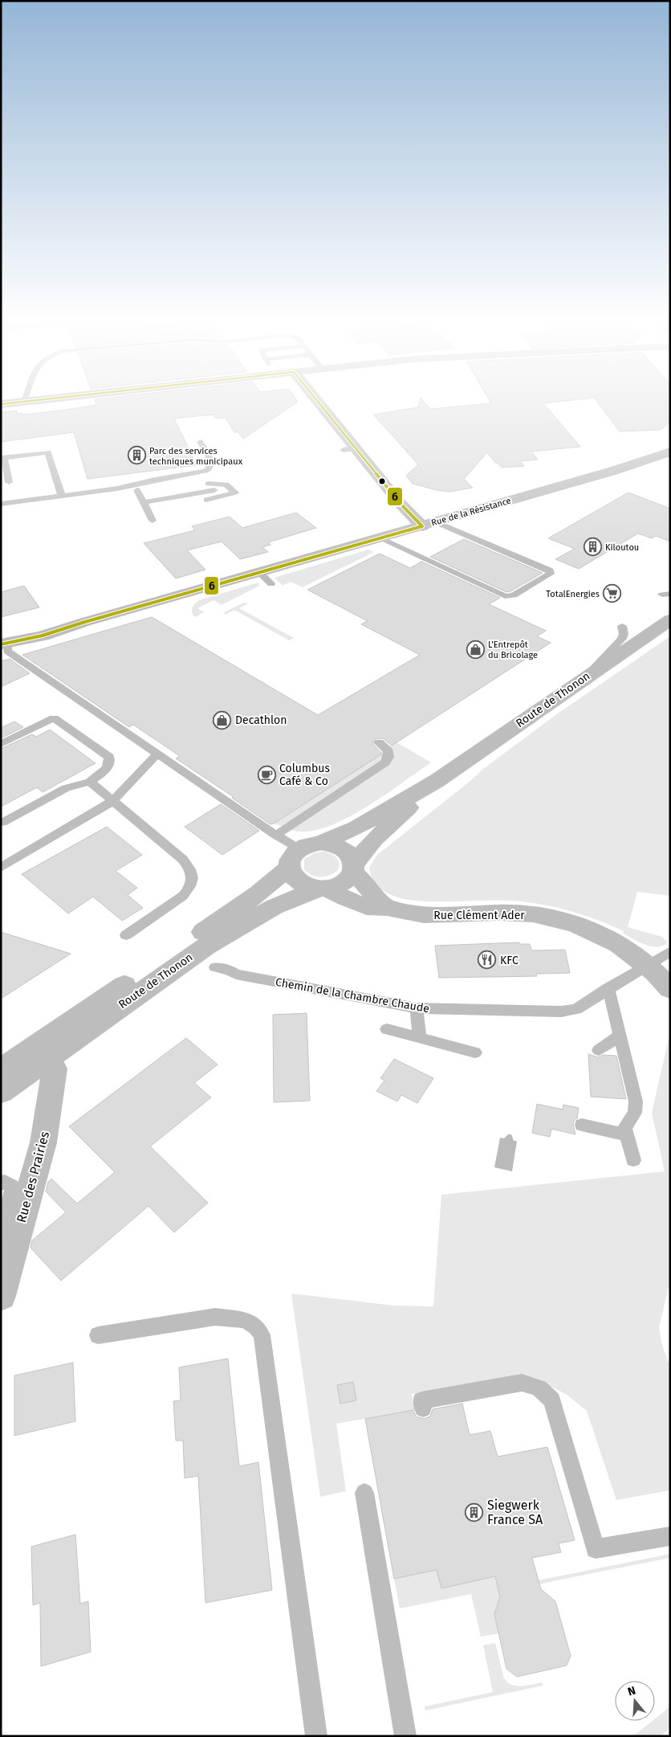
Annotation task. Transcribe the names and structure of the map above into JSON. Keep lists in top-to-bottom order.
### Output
{
  "streets": {
    "street": [
      "Rue de la Résistance",
      "Route de Thonon",
      "Rue Clément Ader",
      "Rue des Prairies"
    ],
    "lane": ["Chemin de la Chambre Chaude"]
  },
  "crossings": [
    ["Route de Thonon", "Rue Clément Ader"],
    ["Route de Thonon", "Rue des Prairies"],
    ["Rue Clément Ader", "Chemin de la Chambre Chaude"]
  ],
  "places": {
    "building": ["Parc des services techniques municipaux", "Kiloutou", "Siegwerk France SA"],
    "supermarket": ["TotalEnergies"],
    "shop": ["L'Entrepôt du Bricolage", "Decathlon"],
    "cafe": ["Columbus Café & Co"],
    "restaurant": ["KFC"]
  },
  "lines": ["transit line 6"],
  "north": "top"
}
